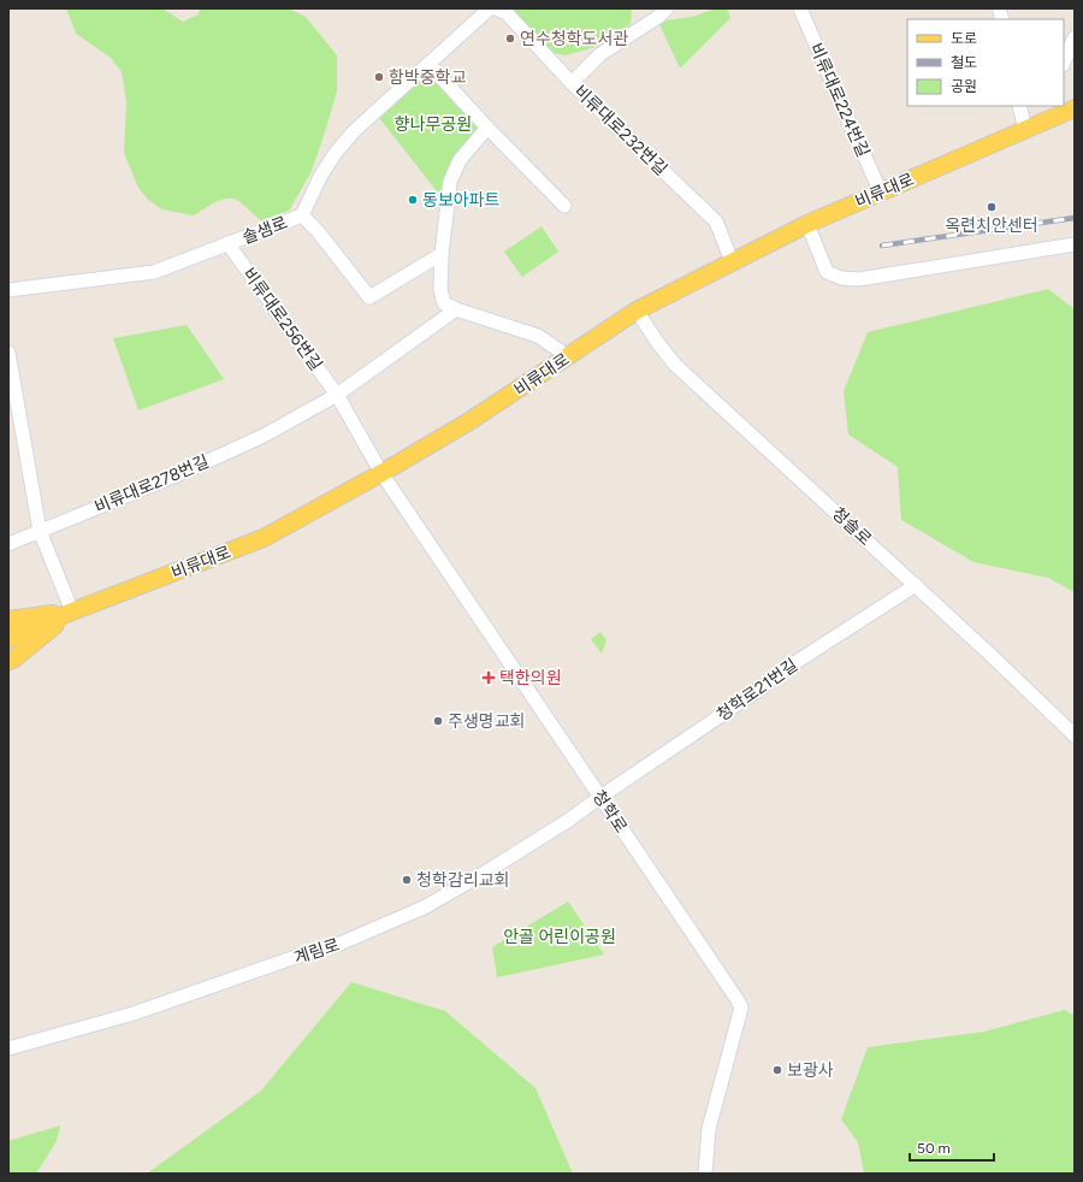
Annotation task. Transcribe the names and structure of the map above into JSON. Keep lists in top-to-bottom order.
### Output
{
  "streets": {
    "main road": ["비류대로"],
    "street": [
      "비류대로224번길",
      "비류대로232번길",
      "솔샘로",
      "비류대로256번길",
      "비류대로278번길",
      "청솔로",
      "청학로21번길",
      "청학로",
      "계림로"
    ]
  },
  "crossings": [
    ["비류대로224번길", "비류대로"],
    ["비류대로232번길", "비류대로"],
    ["비류대로", "비류대로256번길"],
    ["비류대로", "청솔로"],
    ["비류대로", "청학로"],
    ["솔샘로", "비류대로256번길"],
    ["비류대로256번길", "비류대로278번길"],
    ["비류대로256번길", "청학로"],
    ["청솔로", "청학로21번길"],
    ["청학로21번길", "청학로"],
    ["청학로21번길", "계림로"],
    ["청학로", "계림로"]
  ],
  "parks": ["향나무공원", "안골 어린이공원"],
  "places": {
    "other": [
      "연수청학도서관",
      "함박중학교",
      "동보아파트",
      "옥련치안센터",
      "주생명교회",
      "청학감리교회",
      "보광사"
    ],
    "health": ["택한의원"]
  },
  "legend": ["도로", "철도", "공원"],
  "scale_bar": "50 m"
}
